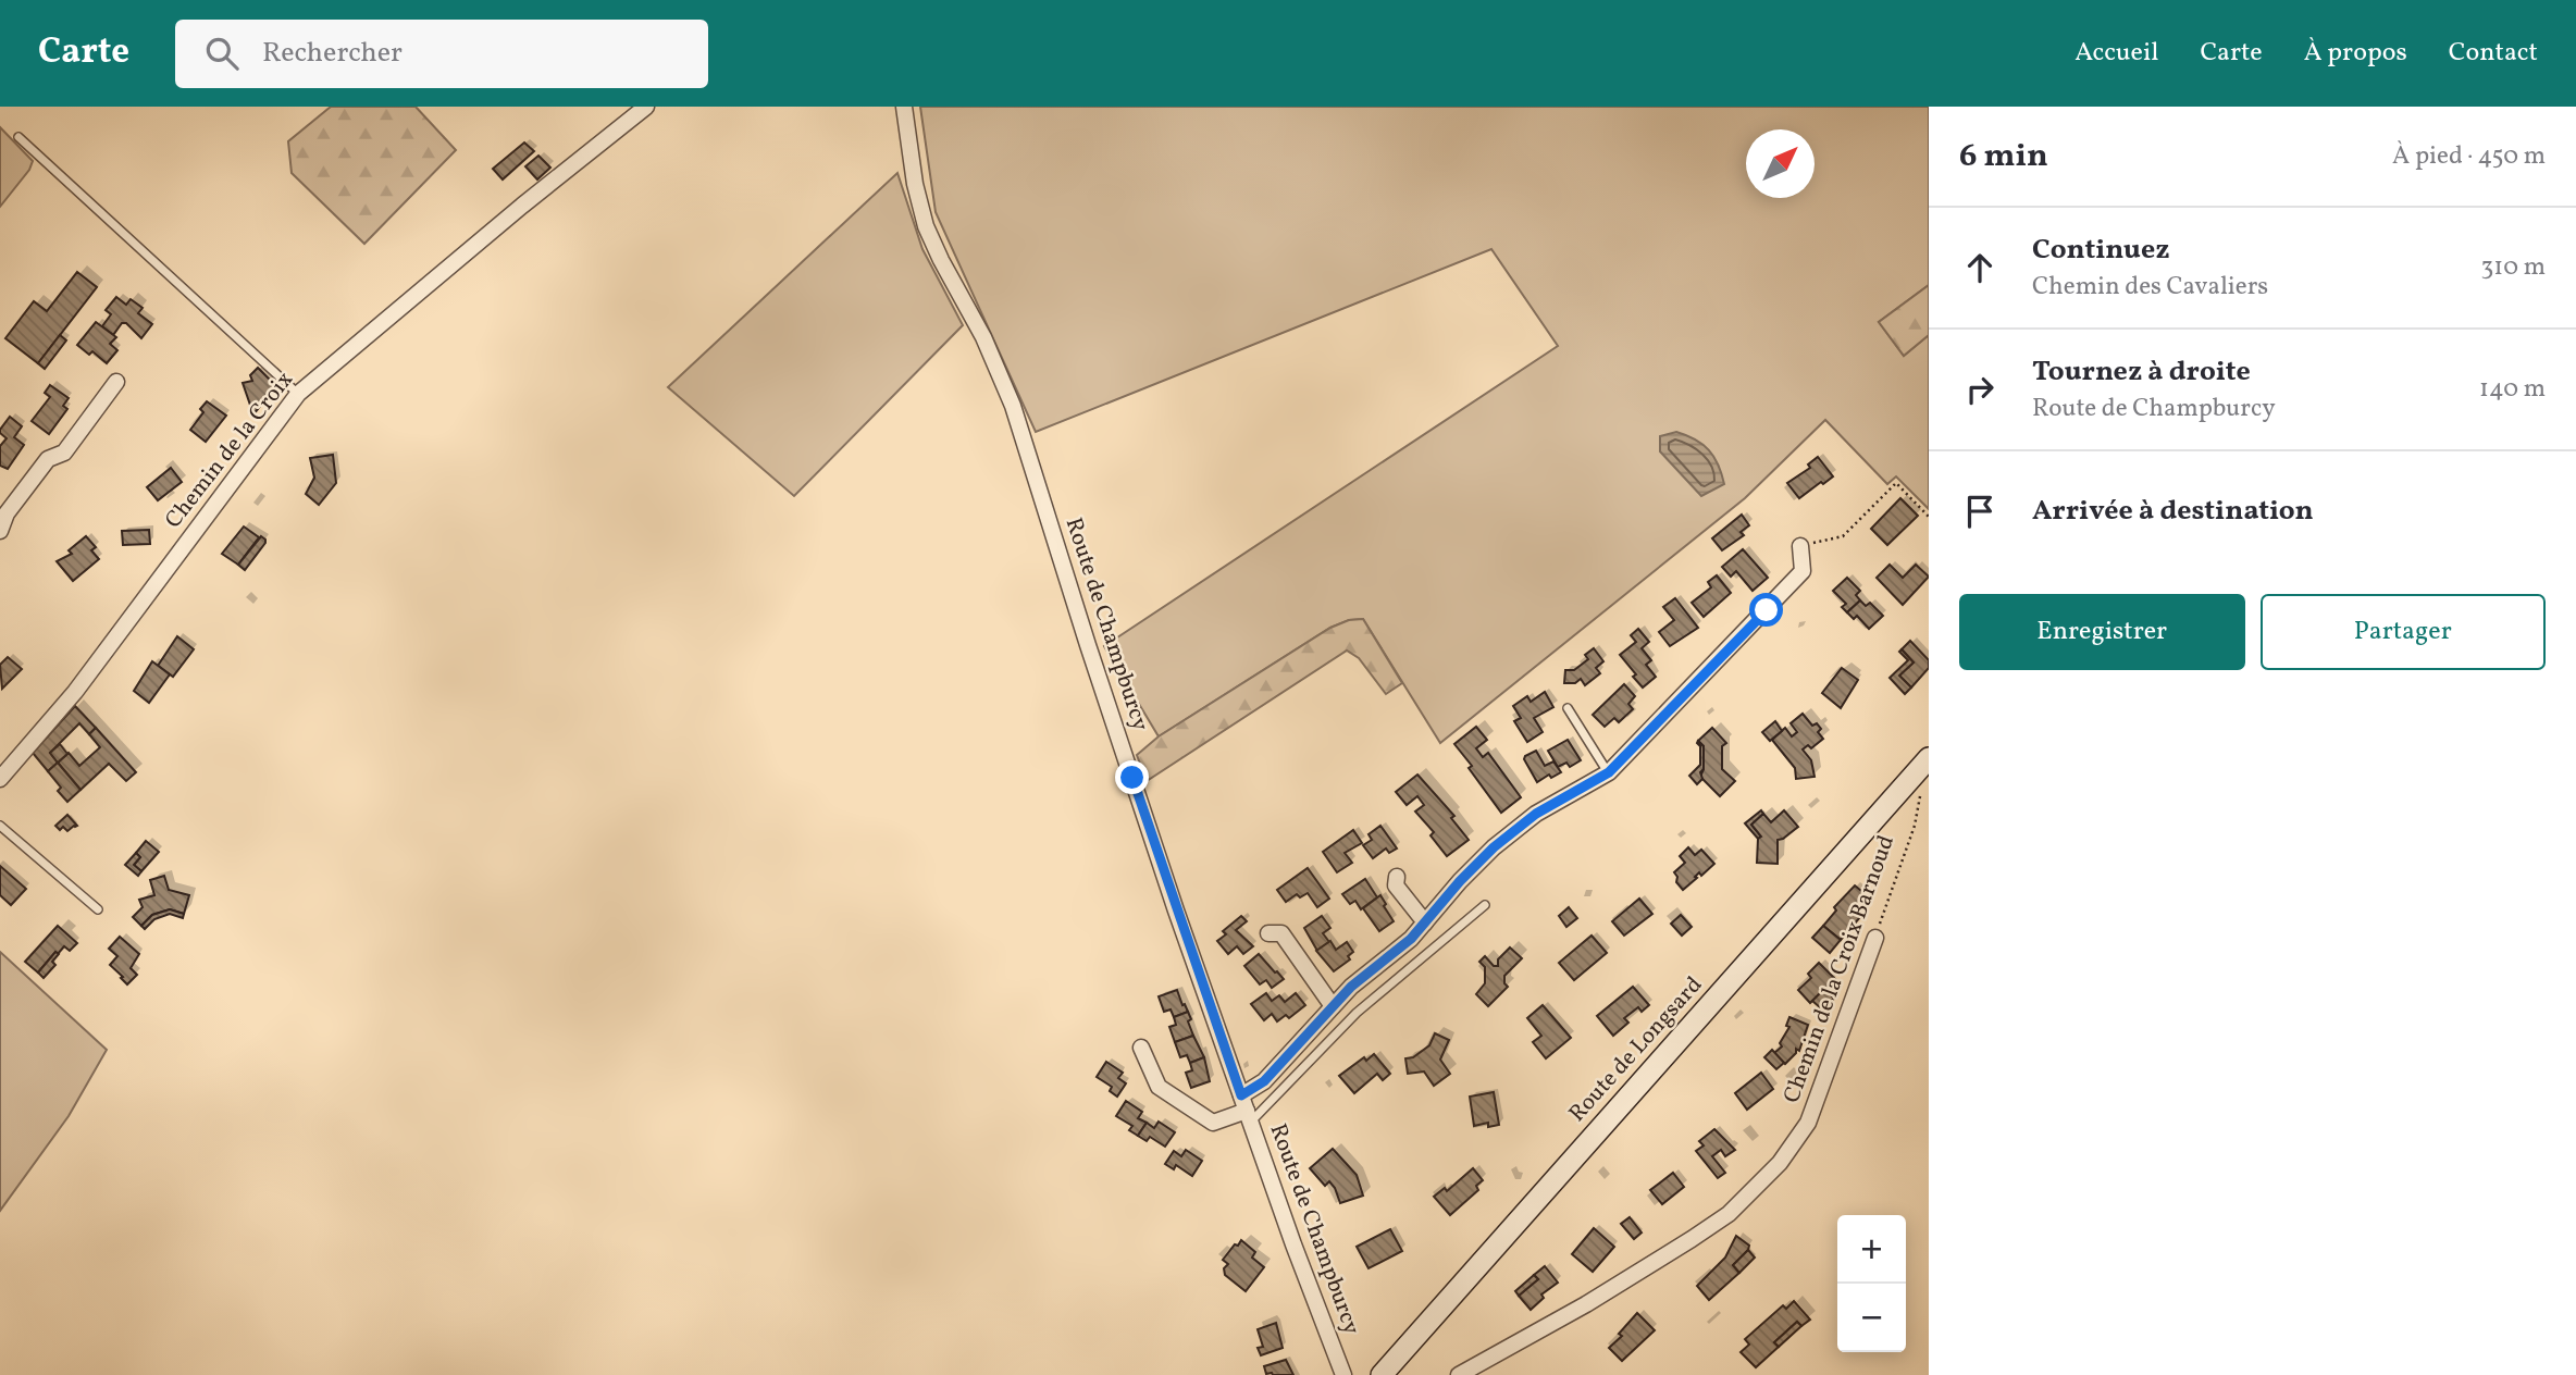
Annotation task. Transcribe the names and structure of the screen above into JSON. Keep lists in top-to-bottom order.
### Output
{
  "streets": {
    "main road": ["Route de Longsard"],
    "street": ["Chemin de la Croix", "Route de Champburcy", "Chemin de la Croix Barnoud"]
  },
  "crossings": [
    ["Chemin de la Croix Barnoud", "Route de Longsard"]
  ],
  "north": "top right",
  "page": {
    "header": "Carte",
    "search": "Rechercher",
    "nav": [
      "Accueil",
      "Carte",
      "À propos",
      "Contact"
    ],
    "heading": ["6 min", "À pied · 450 m"],
    "list": [
      ["Continuez", "Chemin des Cavaliers", "310 m"],
      ["Tournez à droite", "Route de Champburcy", "140 m"],
      "Arrivée à destination"
    ],
    "buttons": ["Enregistrer", "Partager"],
    "map_buttons": ["+", "−"]
  }
}
